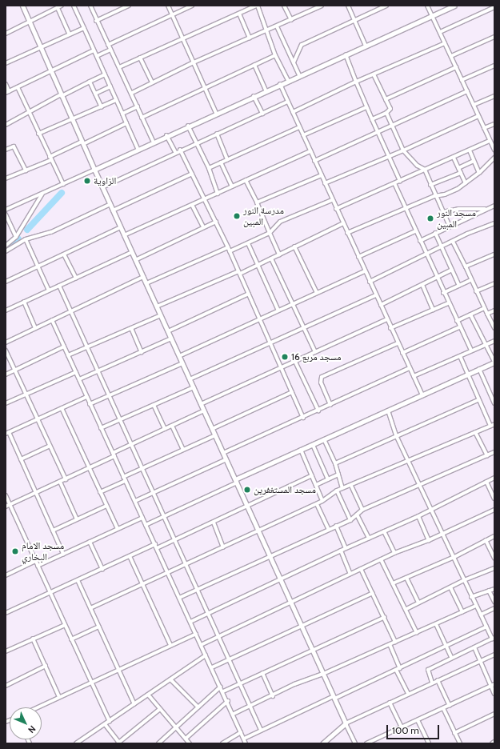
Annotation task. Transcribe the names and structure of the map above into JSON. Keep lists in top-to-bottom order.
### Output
{
  "places": [
    "الزاوية",
    "مدرسة النور المبين",
    "مسجد النور المبين",
    "مسجد مربع 16",
    "مسجد المستغفرين",
    "مسجد الامام البخاري"
  ],
  "scale_bar": "100 m",
  "north": "bottom right"
}
